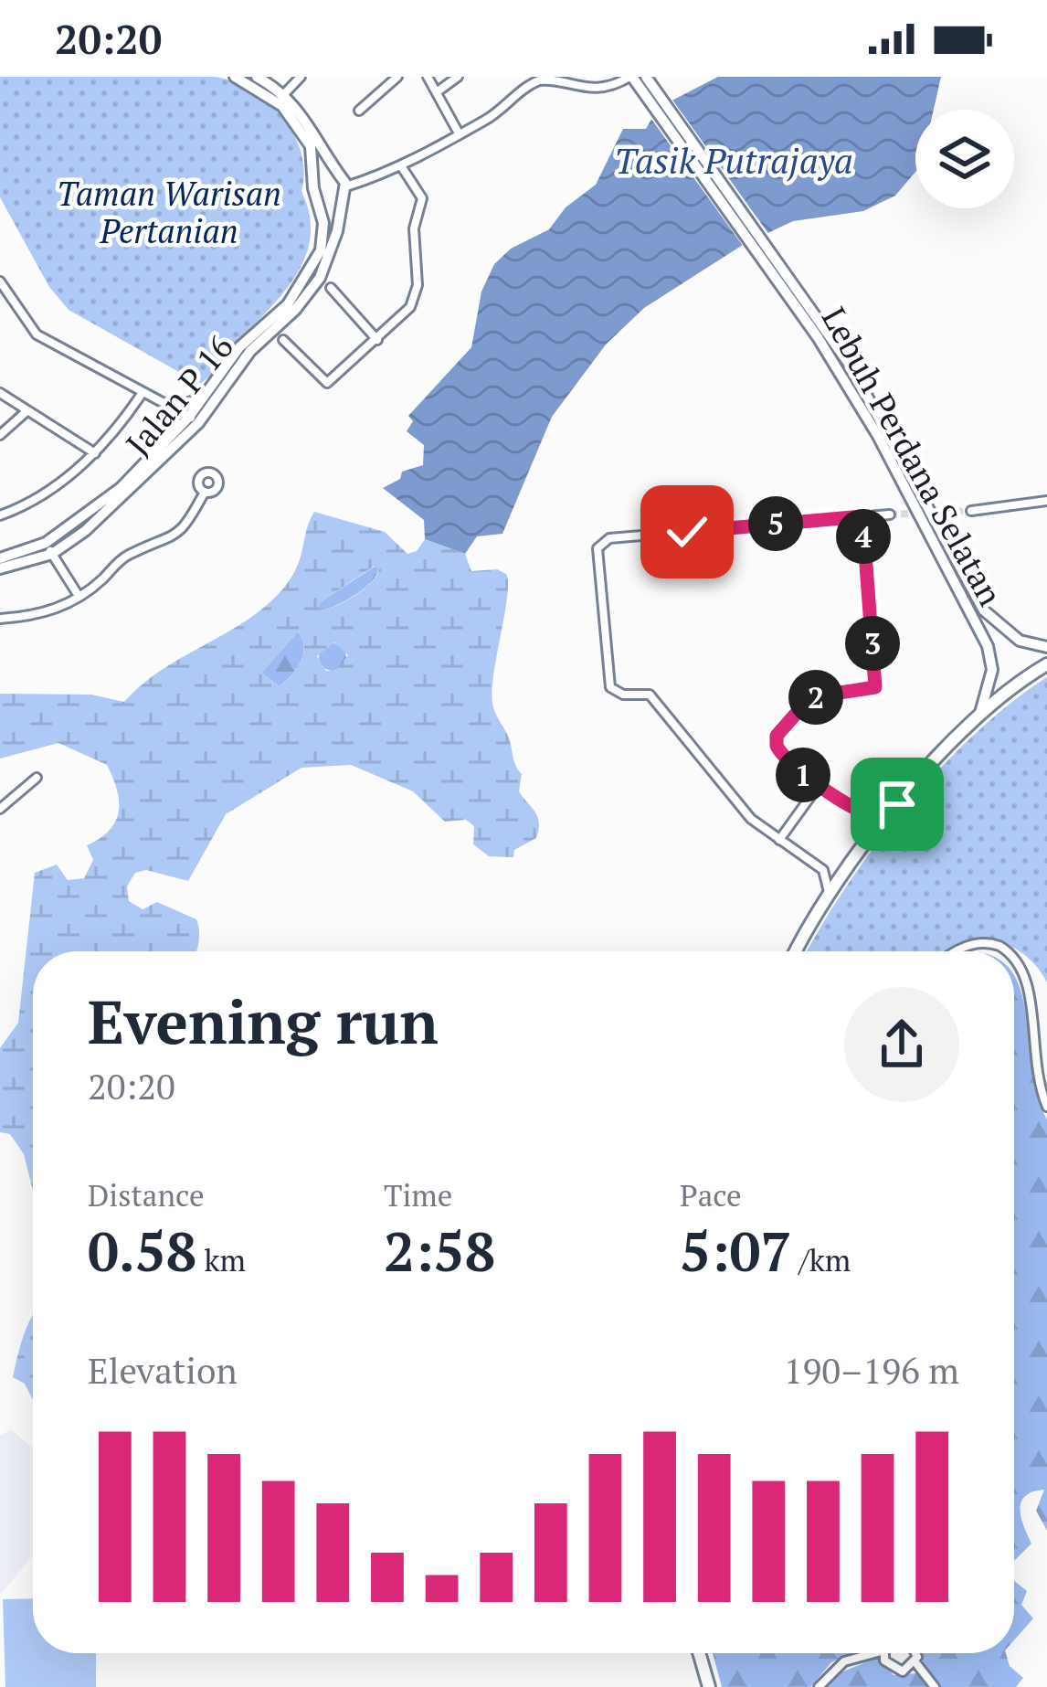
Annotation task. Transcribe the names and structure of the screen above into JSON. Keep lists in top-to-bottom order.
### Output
{
  "streets": {
    "street": ["Jalan P 16", "Lebuh Perdana Selatan"]
  },
  "water": ["Tasik Putrajaya"],
  "parks": ["Taman Warisan Pertanian"],
  "page": {
    "status": "20:20",
    "pins": [
      "5",
      "4",
      "3",
      "2",
      "1"
    ],
    "heading": ["Evening run", "20:20"],
    "stats": [
      ["Distance", "0.58 km"],
      ["Time", "2:58"],
      ["Pace", "5:07 /km"]
    ],
    "chart": ["Elevation", "190–196 m"]
  }
}
